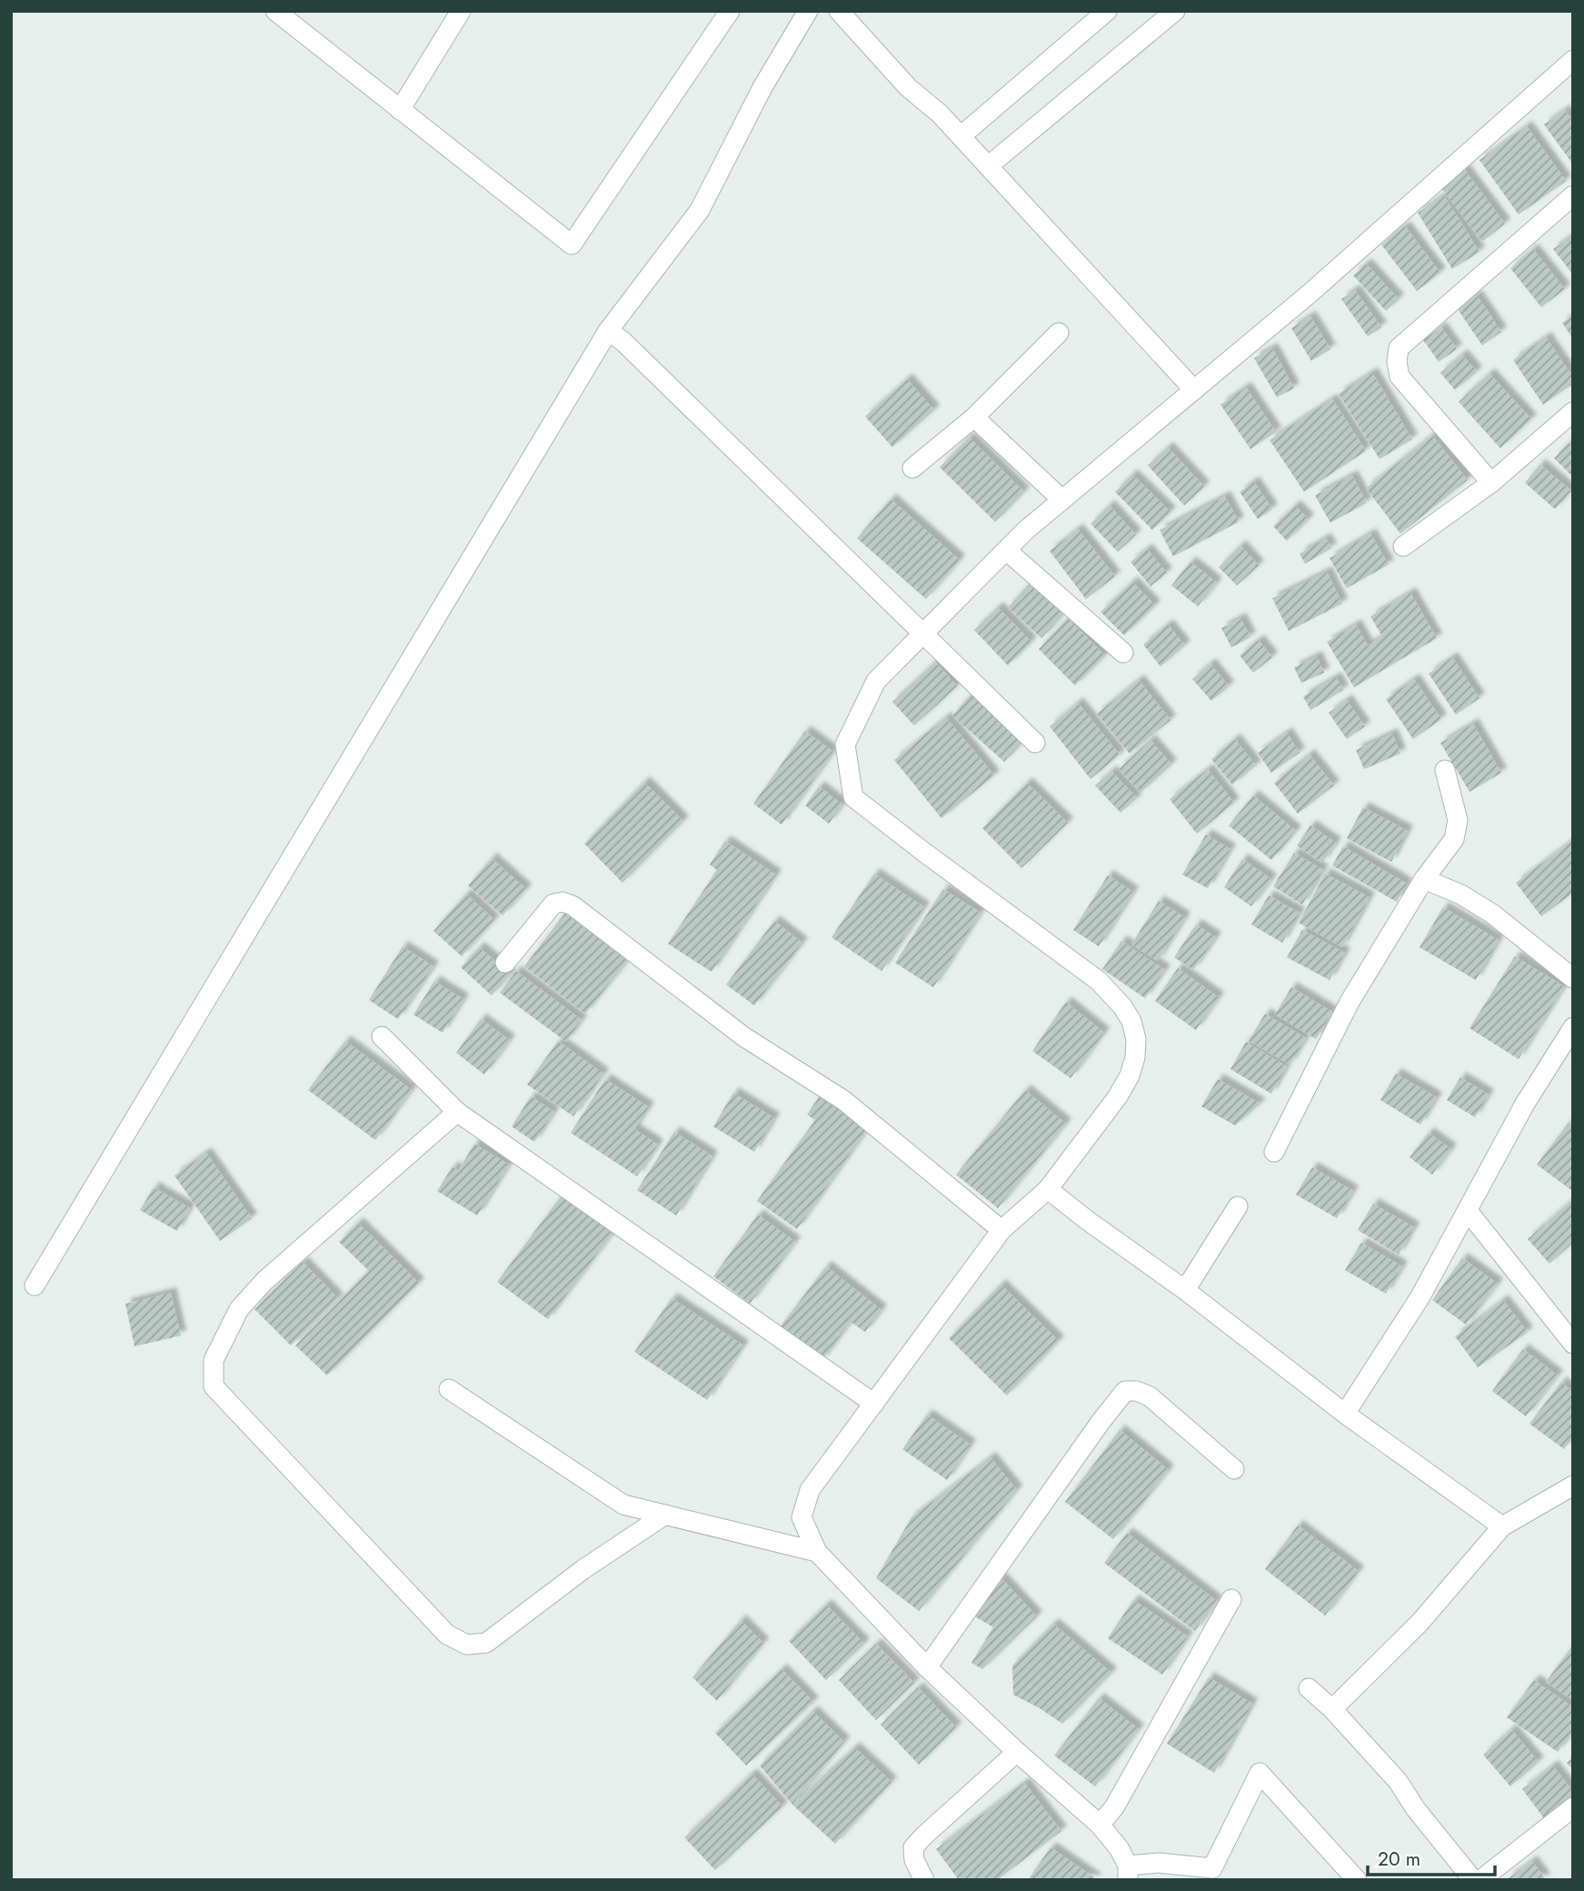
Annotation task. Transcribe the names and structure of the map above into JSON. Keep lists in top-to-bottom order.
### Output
{
  "scale_bar": "20 m"
}
